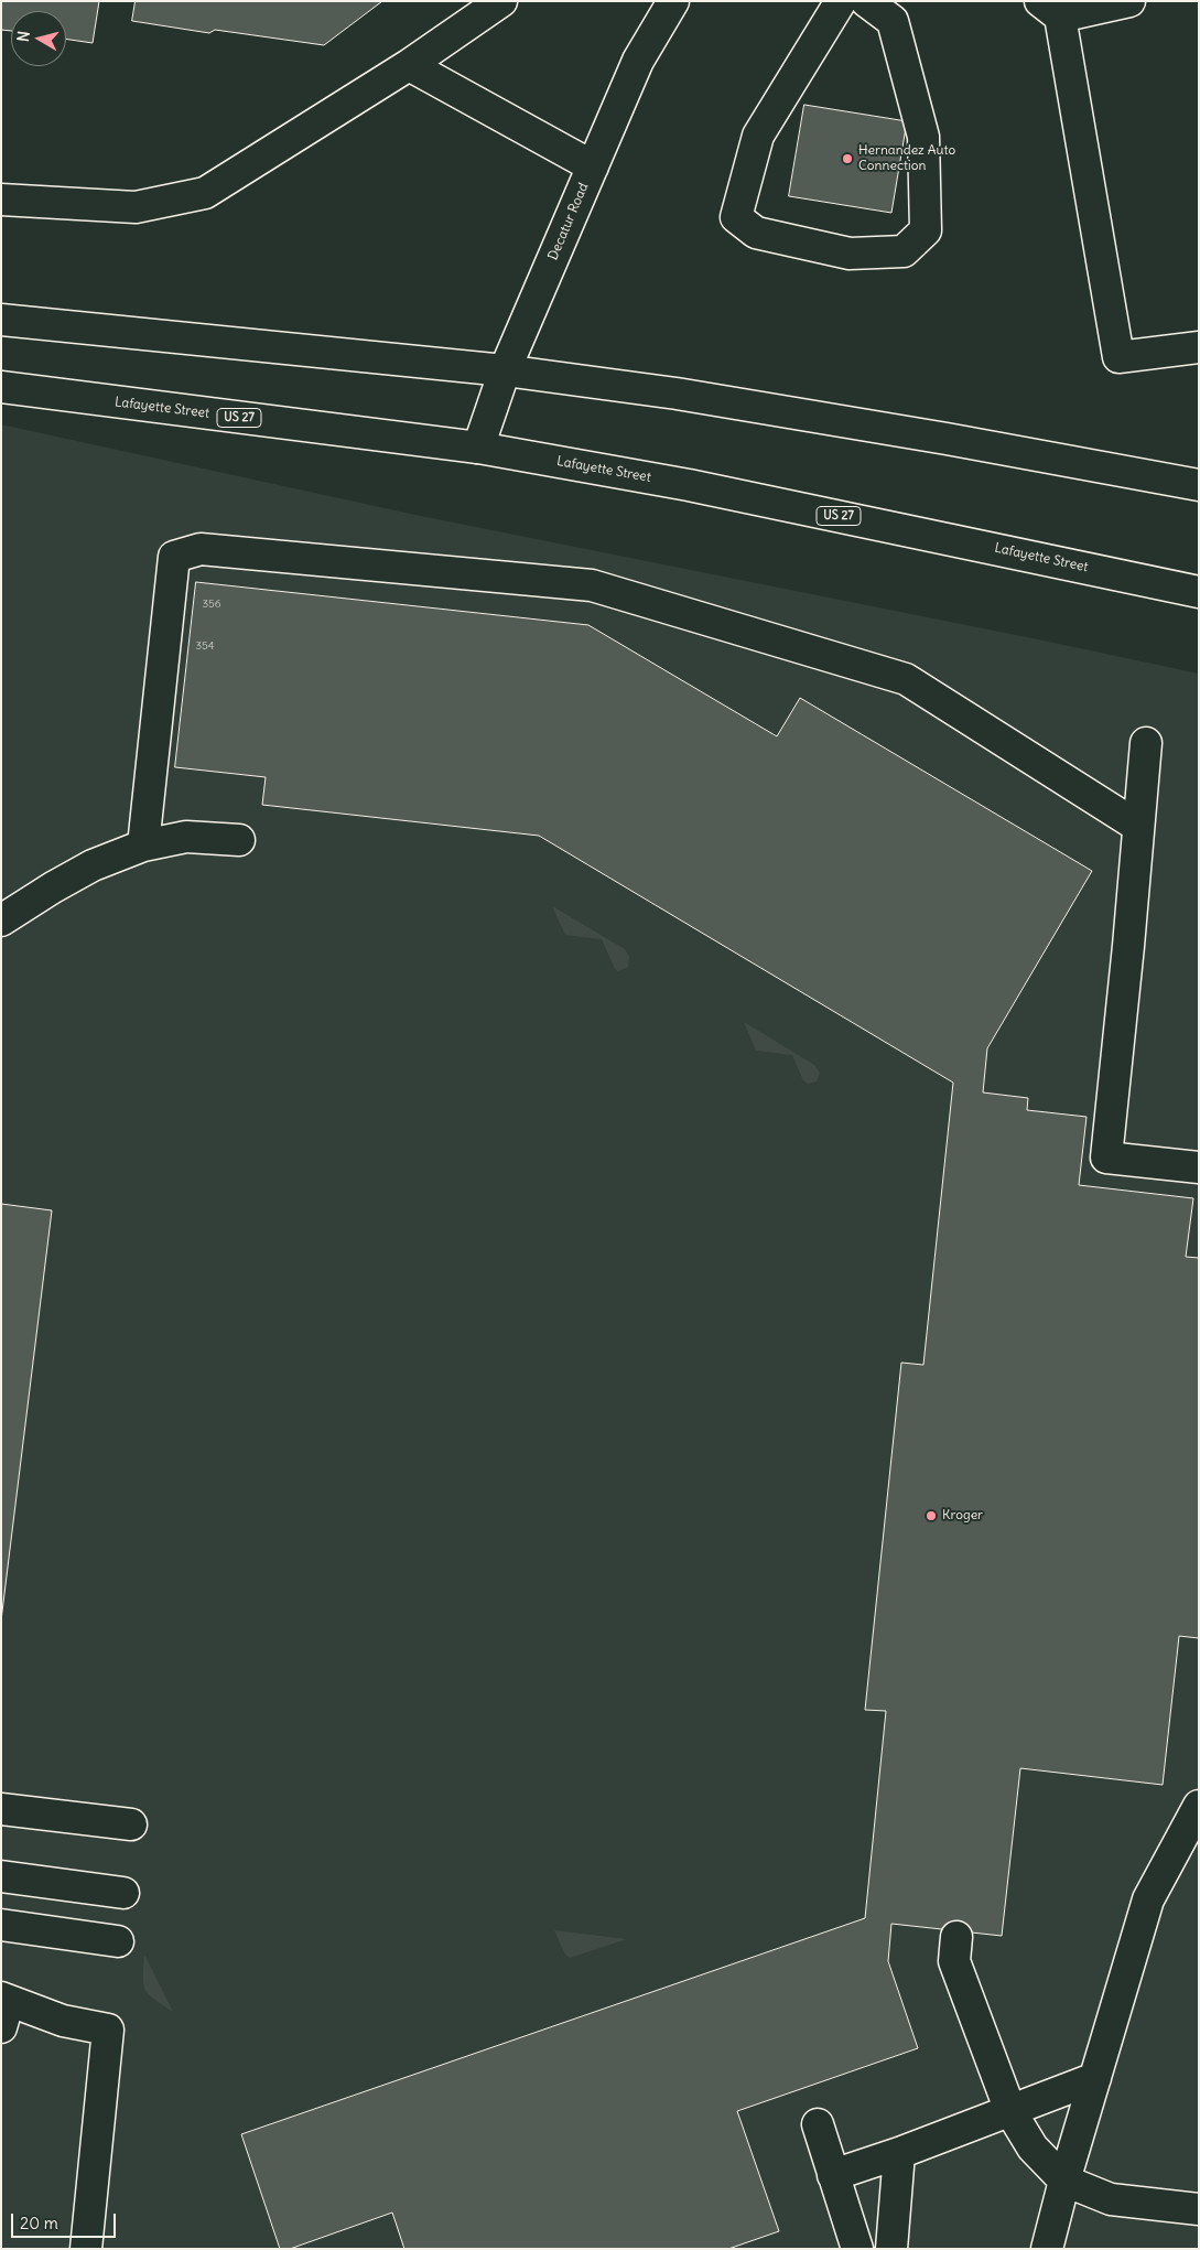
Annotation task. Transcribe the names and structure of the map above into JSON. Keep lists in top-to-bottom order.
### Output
{
  "streets": {
    "main road": ["Decatur Road", "Lafayette Street", "US 27"]
  },
  "crossings": [
    ["Decatur Road", "Lafayette Street"]
  ],
  "places": ["Hernandez Auto Connection", "Kroger"],
  "house_numbers": ["356", "354"],
  "scale_bar": "20 m",
  "north": "left"
}
